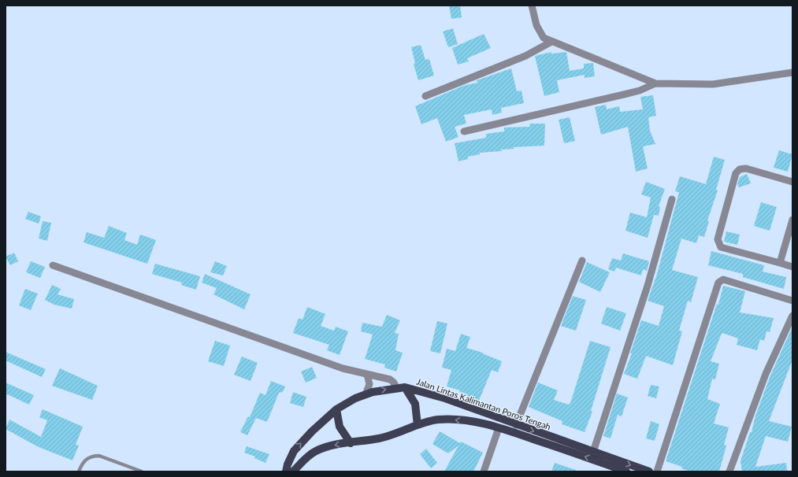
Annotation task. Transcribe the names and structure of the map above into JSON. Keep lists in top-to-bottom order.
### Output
{
  "streets": {
    "main road": ["Jalan Lintas Kalimantan Poros Tengah"]
  }
}
